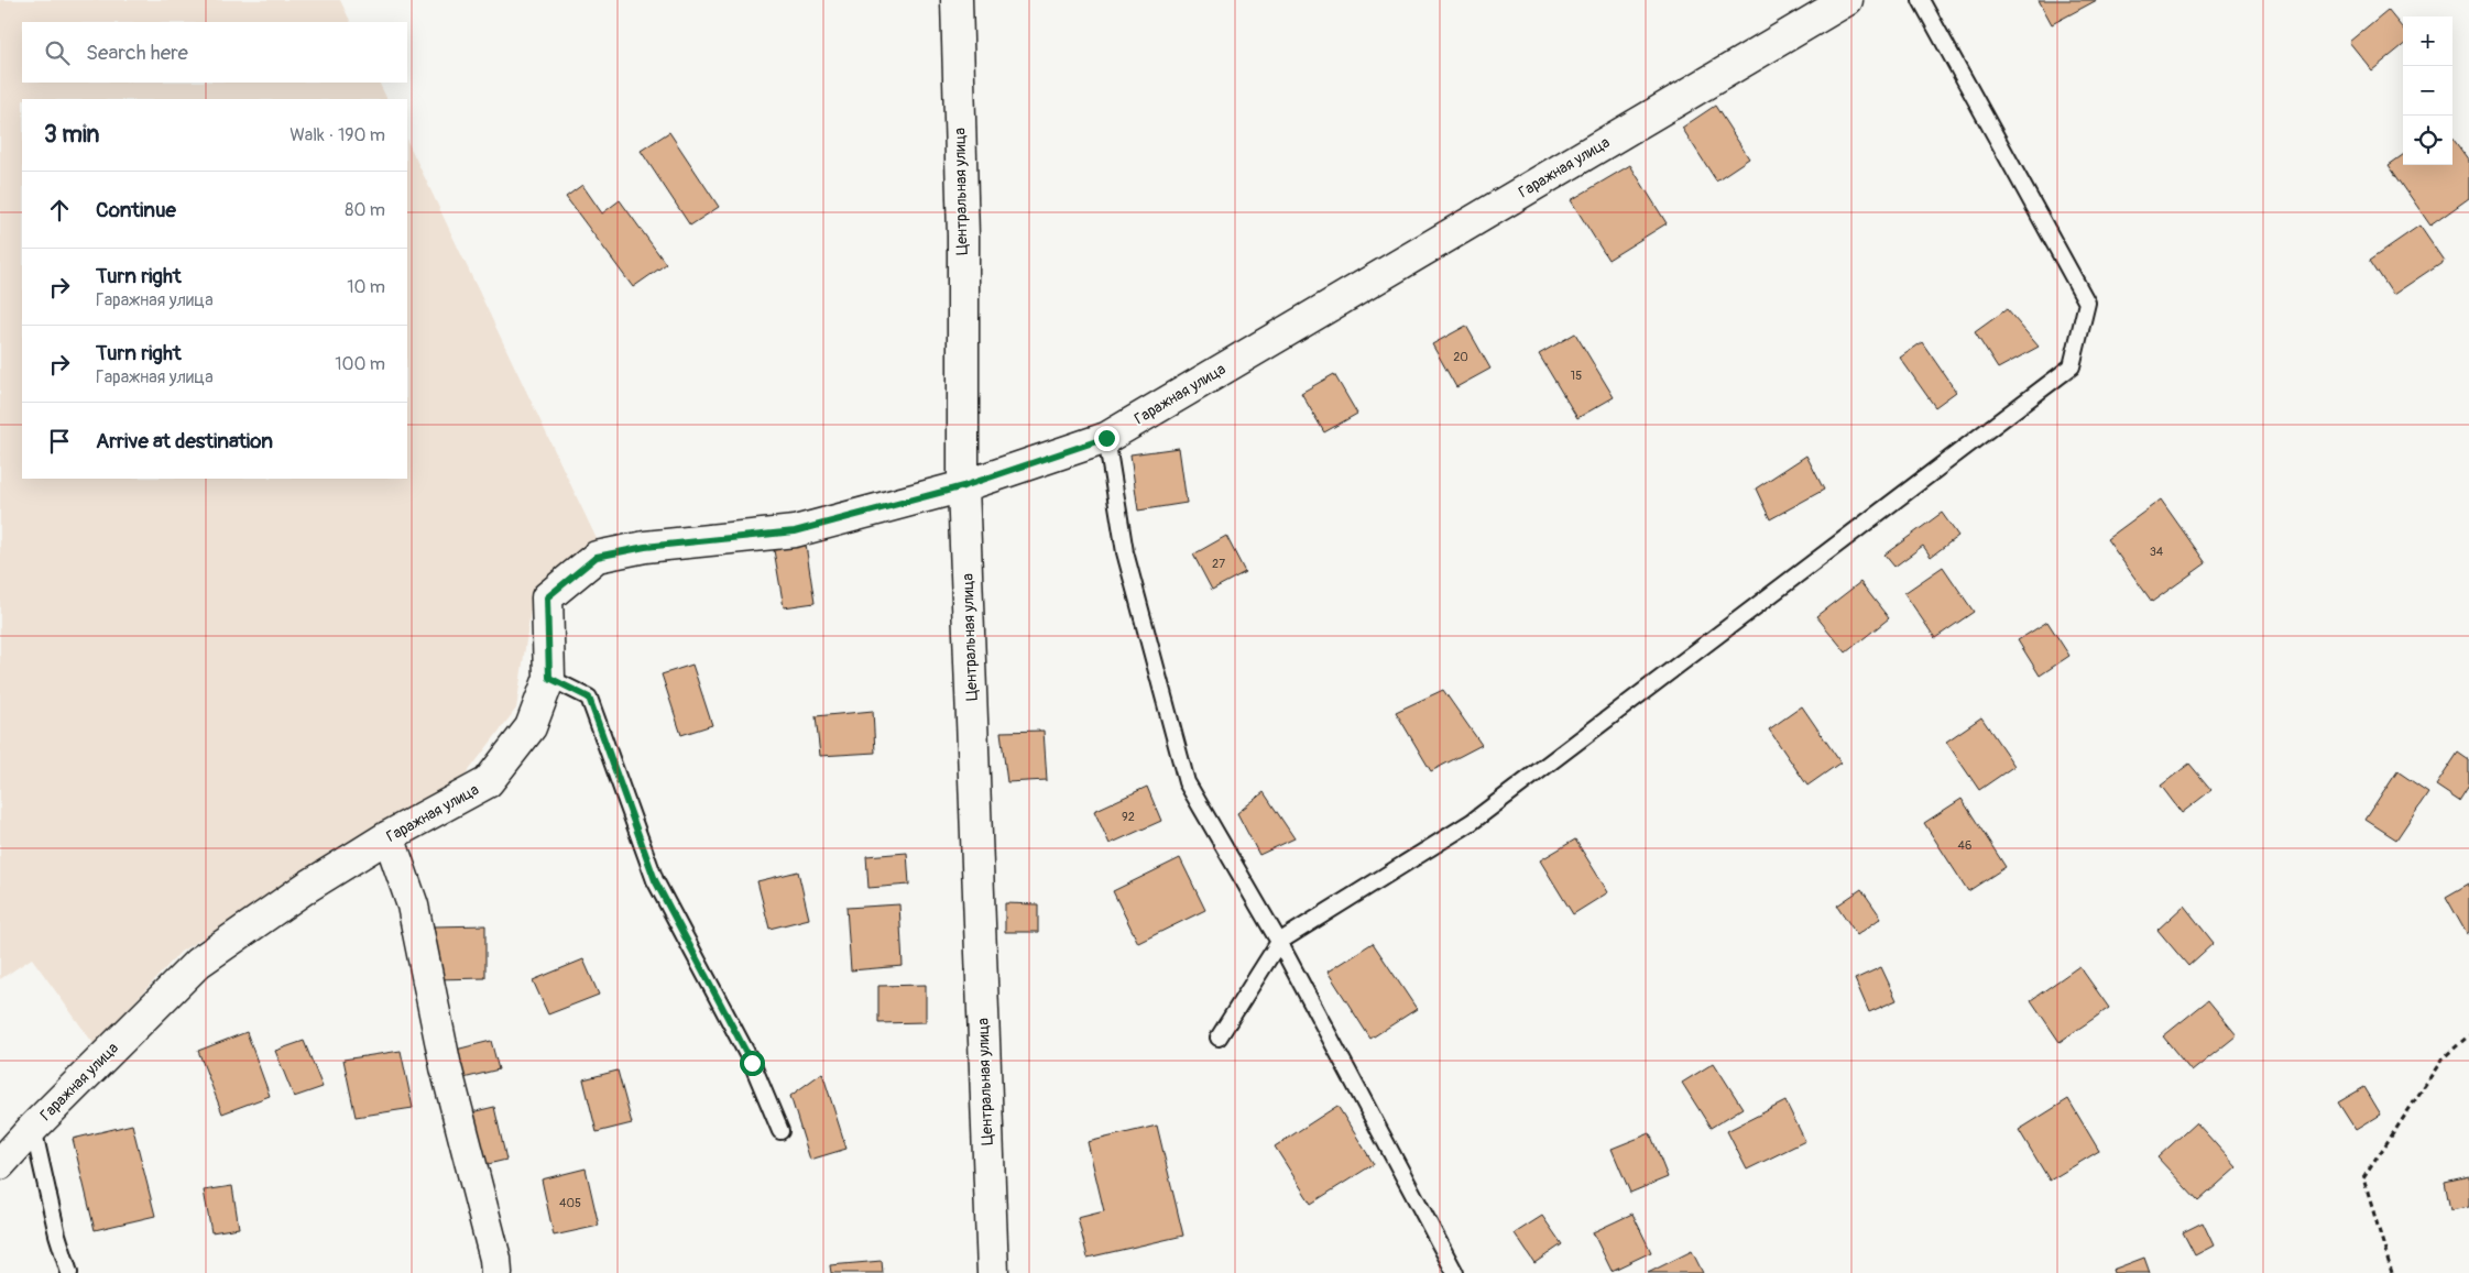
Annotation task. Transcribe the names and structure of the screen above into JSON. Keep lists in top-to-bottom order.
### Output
{
  "streets": {
    "street": ["Гаражная улица", "Центральная улица"]
  },
  "crossings": [
    ["Гаражная улица", "Центральная улица"]
  ],
  "house_numbers": [
    "20",
    "15",
    "34",
    "27",
    "92",
    "46",
    "405"
  ],
  "page": {
    "map_buttons": ["+", "−"],
    "search": "Search here",
    "heading": ["3 min", "Walk · 190 m"],
    "list": [
      ["Continue", "80 m"],
      ["Turn right", "Гаражная улица", "10 m"],
      ["Turn right", "Гаражная улица", "100 m"],
      "Arrive at destination"
    ]
  }
}
